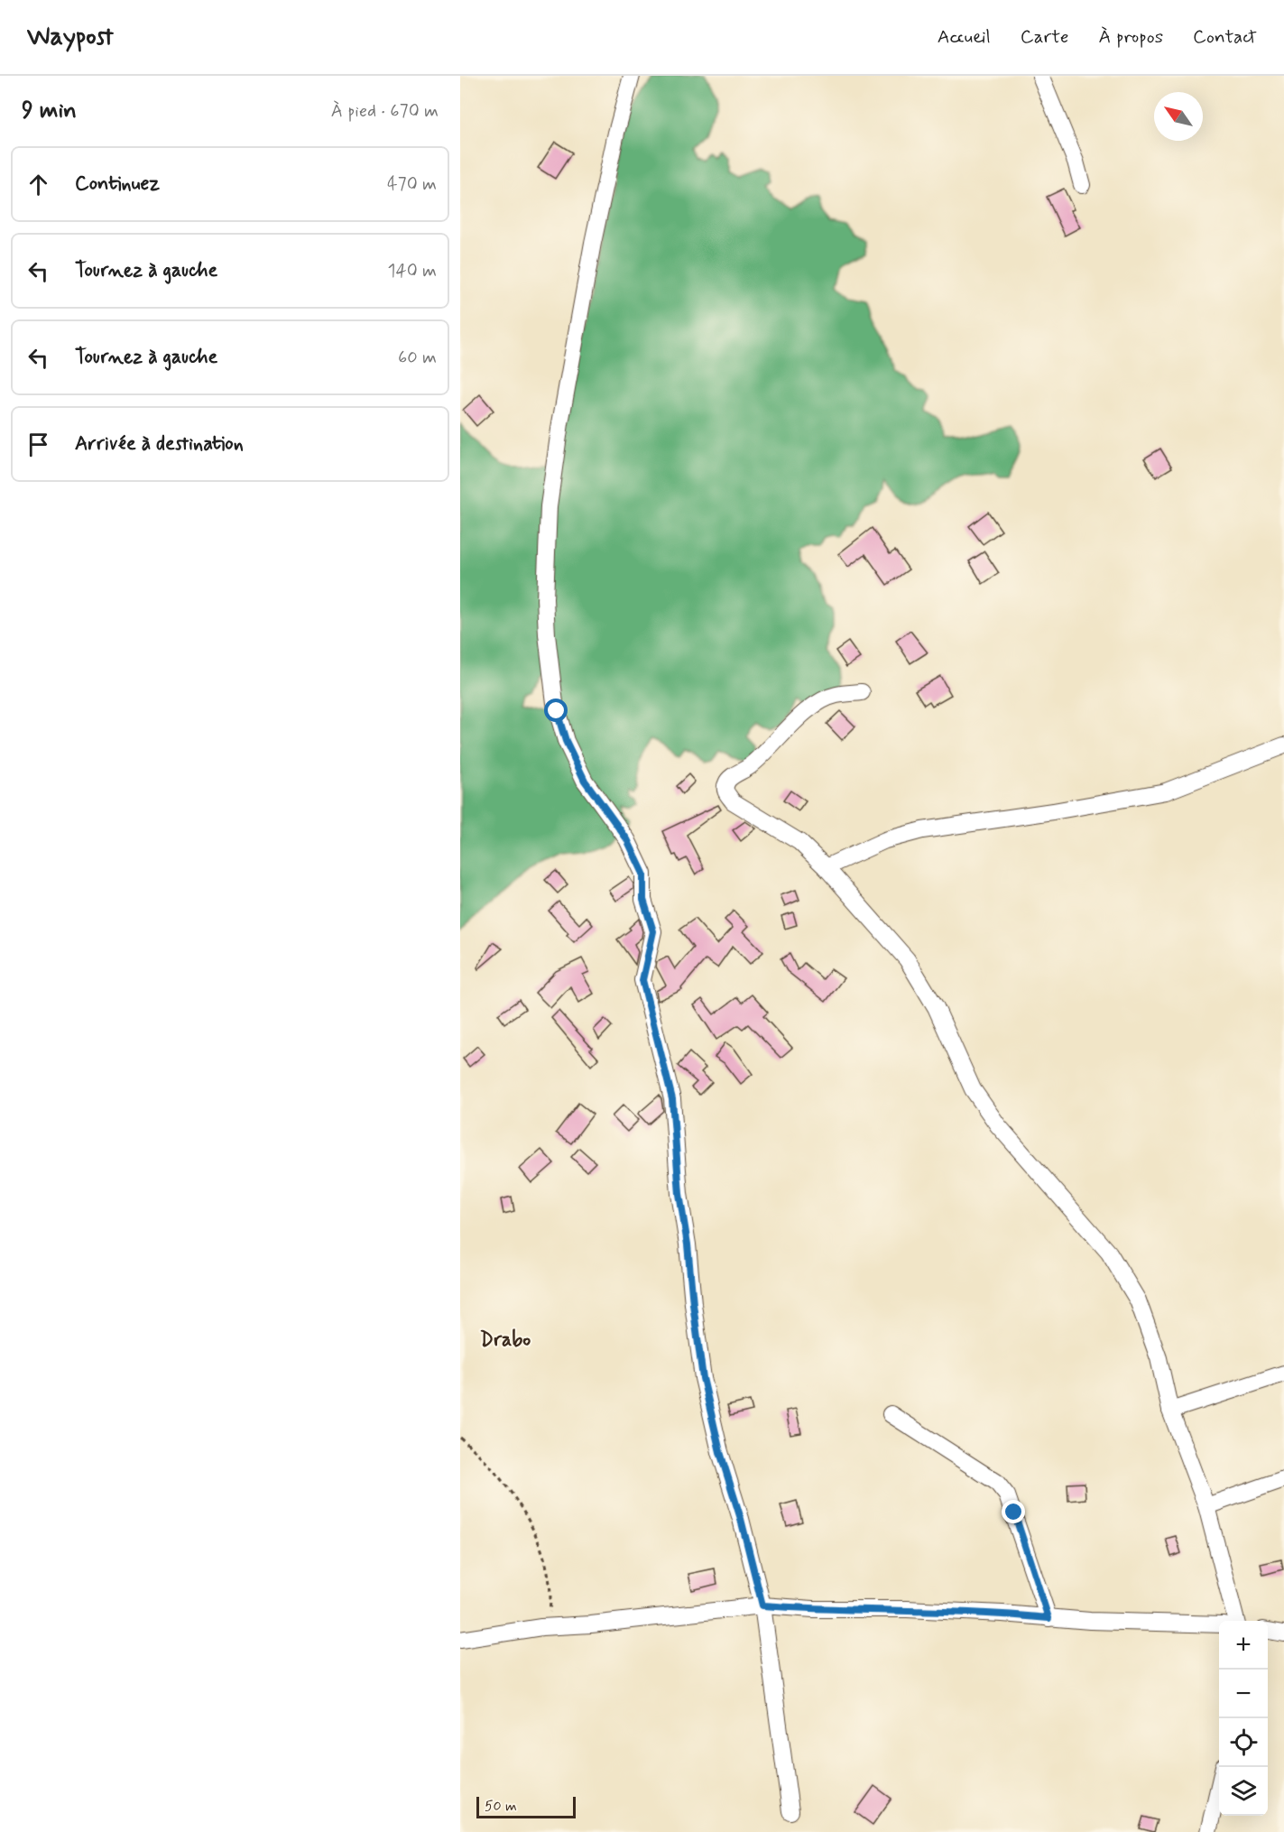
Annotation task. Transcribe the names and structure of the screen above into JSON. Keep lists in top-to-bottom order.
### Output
{
  "districts": ["Drabo"],
  "scale_bar": "50 m",
  "north": "top left",
  "page": {
    "header": "Waypost",
    "nav": [
      "Accueil",
      "Carte",
      "À propos",
      "Contact"
    ],
    "heading": ["9 min", "À pied · 670 m"],
    "list": [
      ["Continuez", "470 m"],
      ["Tournez à gauche", "140 m"],
      ["Tournez à gauche", "60 m"],
      "Arrivée à destination"
    ],
    "map_buttons": ["+", "−"],
    "scale": "50 m"
  }
}
